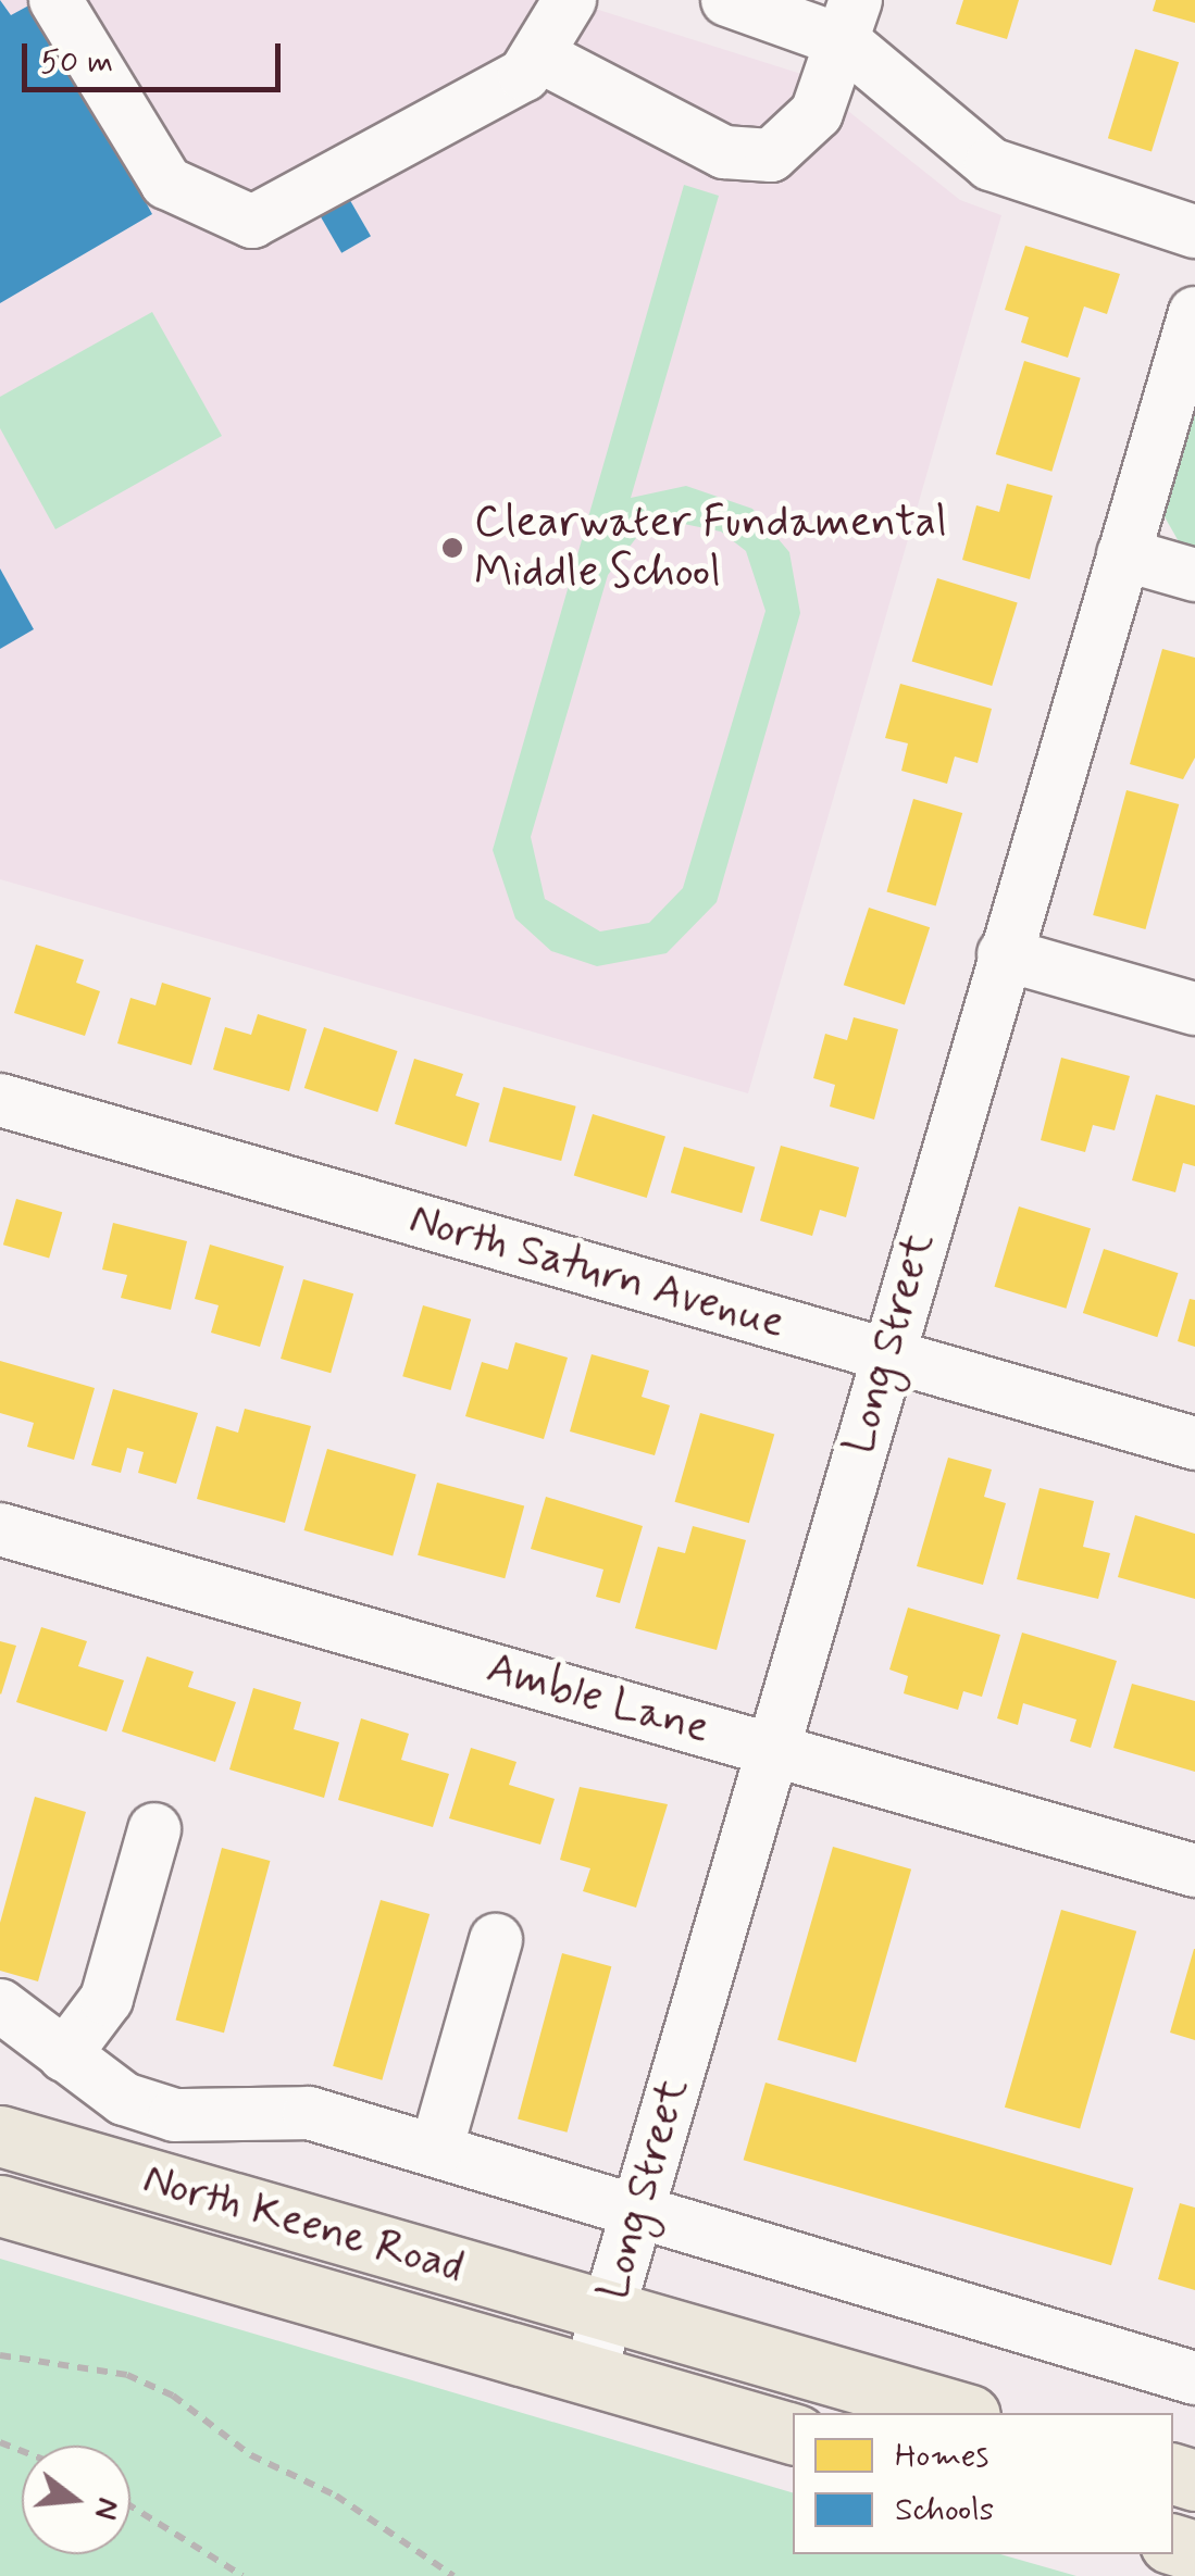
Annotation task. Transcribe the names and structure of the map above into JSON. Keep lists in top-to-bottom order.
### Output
{
  "streets": {
    "main road": ["North Keene Road"],
    "street": ["North Saturn Avenue", "Long Street", "Amble Lane"]
  },
  "crossings": [
    ["North Saturn Avenue", "Long Street"],
    ["Long Street", "Amble Lane"],
    ["Long Street", "North Keene Road"]
  ],
  "places": ["Clearwater Fundamental Middle School"],
  "legend": ["Homes", "Schools"],
  "scale_bar": "50 m",
  "north": "right"
}
